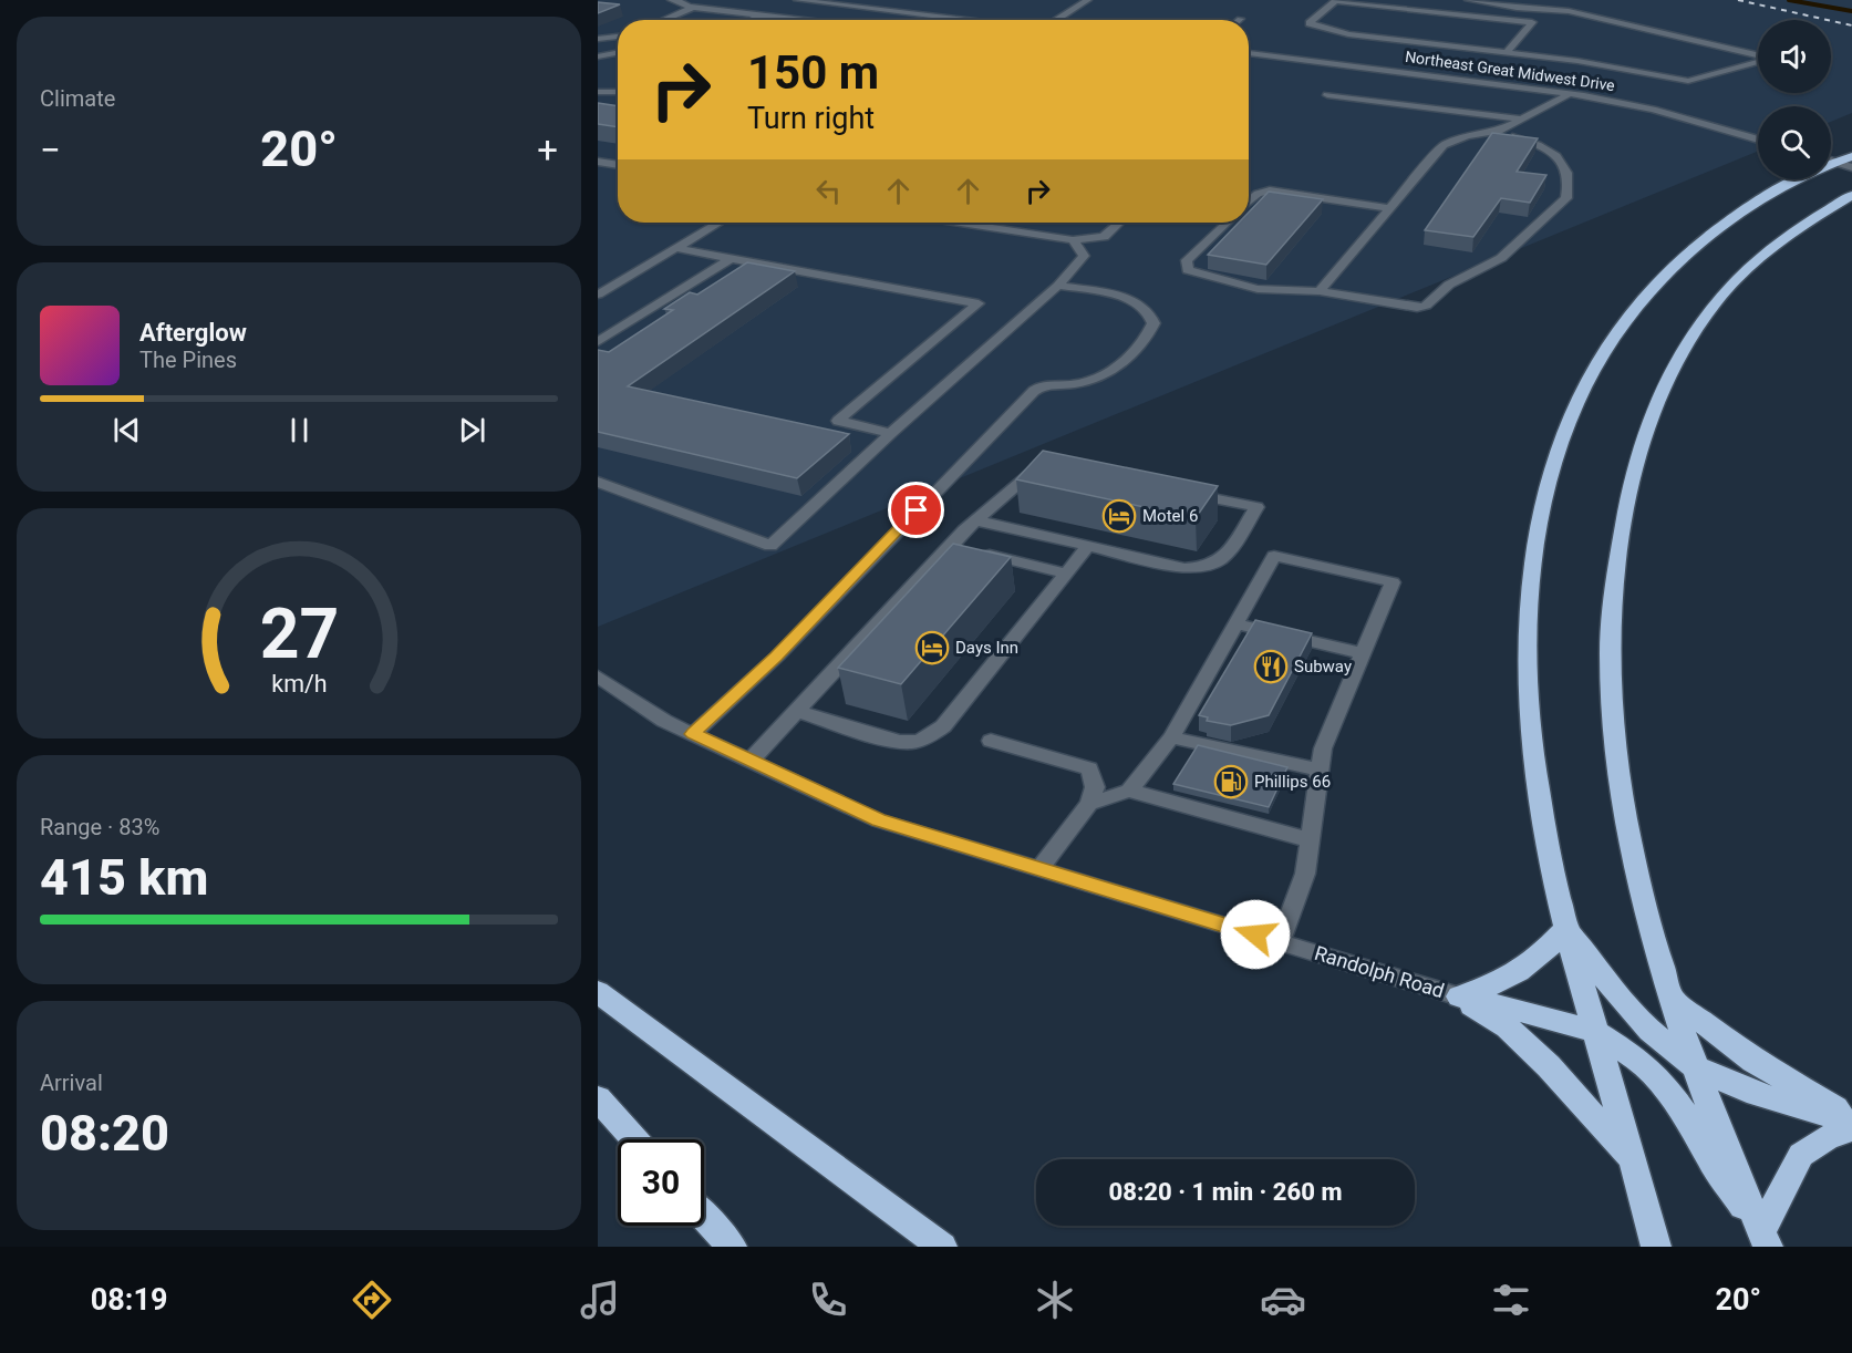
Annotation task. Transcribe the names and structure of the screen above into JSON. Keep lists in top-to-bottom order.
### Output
{
  "streets": {
    "street": ["Northeast Great Midwest Drive", "Randolph Road"]
  },
  "places": {
    "hotel": ["Motel 6", "Days Inn"],
    "restaurant": ["Subway"],
    "fuel station": ["Phillips 66"]
  },
  "page": {
    "tile": [
      "Climate",
      ["Range · 83%", "415 km"],
      ["Arrival", "08:20"]
    ],
    "turn": ["150 m", "Turn right"],
    "heat": ["−", "20°", "+"],
    "song": ["Afterglow", "The Pines"],
    "limit": "30",
    "trip": "08:20 · 1 min · 260 m",
    "tabs": ["08:19", "20°"],
    "gauge": ["27", "km/h"]
  }
}
